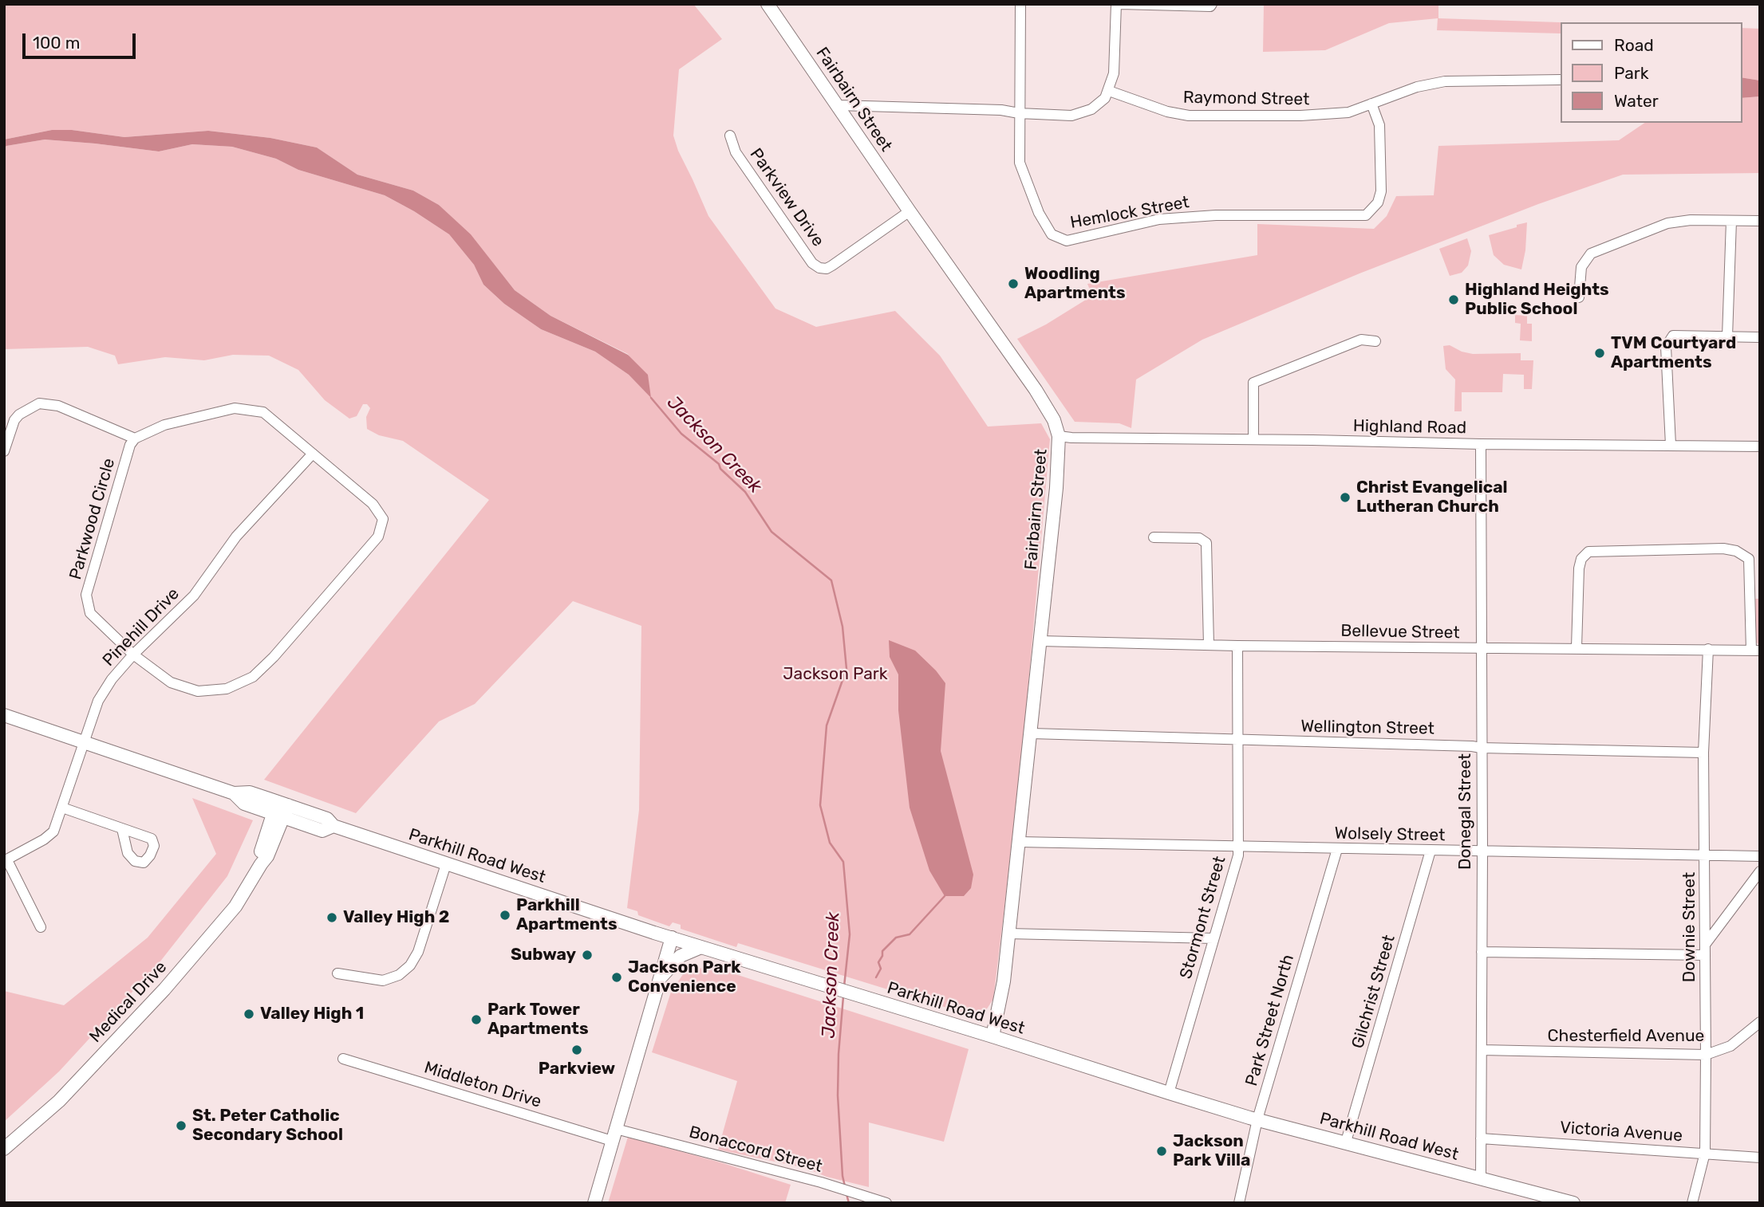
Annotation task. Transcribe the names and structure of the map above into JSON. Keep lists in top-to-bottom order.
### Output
{
  "streets": {
    "main road": ["Fairbairn Street", "Parkhill Road West", "Medical Drive"],
    "street": [
      "Raymond Street",
      "Parkview Drive",
      "Hemlock Street",
      "Highland Road",
      "Parkwood Circle",
      "Pinehill Drive",
      "Bellevue Street",
      "Wellington Street",
      "Donegal Street",
      "Wolsely Street",
      "Stormont Street",
      "Downie Street",
      "Gilchrist Street",
      "Park Street North",
      "Chesterfield Avenue",
      "Middleton Drive",
      "Victoria Avenue",
      "Bonaccord Street"
    ]
  },
  "crossings": [
    ["Raymond Street", "Hemlock Street"],
    ["Fairbairn Street", "Parkview Drive"],
    ["Fairbairn Street", "Highland Road"],
    ["Fairbairn Street", "Bellevue Street"],
    ["Fairbairn Street", "Wellington Street"],
    ["Fairbairn Street", "Wolsely Street"],
    ["Fairbairn Street", "Parkhill Road West"],
    ["Highland Road", "Donegal Street"],
    ["Parkwood Circle", "Pinehill Drive"],
    ["Pinehill Drive", "Parkhill Road West"],
    ["Bellevue Street", "Donegal Street"],
    ["Bellevue Street", "Stormont Street"],
    ["Bellevue Street", "Downie Street"],
    ["Wellington Street", "Donegal Street"],
    ["Wellington Street", "Stormont Street"],
    ["Wellington Street", "Downie Street"],
    ["Donegal Street", "Wolsely Street"],
    ["Donegal Street", "Parkhill Road West"],
    ["Donegal Street", "Chesterfield Avenue"],
    ["Donegal Street", "Victoria Avenue"],
    ["Wolsely Street", "Stormont Street"],
    ["Wolsely Street", "Downie Street"],
    ["Wolsely Street", "Gilchrist Street"],
    ["Wolsely Street", "Park Street North"],
    ["Parkhill Road West", "Stormont Street"],
    ["Parkhill Road West", "Gilchrist Street"],
    ["Parkhill Road West", "Medical Drive"],
    ["Parkhill Road West", "Park Street North"],
    ["Downie Street", "Chesterfield Avenue"],
    ["Downie Street", "Victoria Avenue"],
    ["Middleton Drive", "Bonaccord Street"]
  ],
  "water": ["Jackson Creek"],
  "parks": ["Jackson Park"],
  "places": [
    "Woodling Apartments",
    "Highland Heights Public School",
    "TVM Courtyard Apartments",
    "Christ Evangelical Lutheran Church",
    "Parkhill Apartments",
    "Valley High 2",
    "Subway",
    "Jackson Park Convenience",
    "Valley High 1",
    "Park Tower Apartments",
    "Parkview",
    "St. Peter Catholic Secondary School",
    "Jackson Park Villa"
  ],
  "legend": ["Road", "Park", "Water"],
  "scale_bar": "100 m"
}
